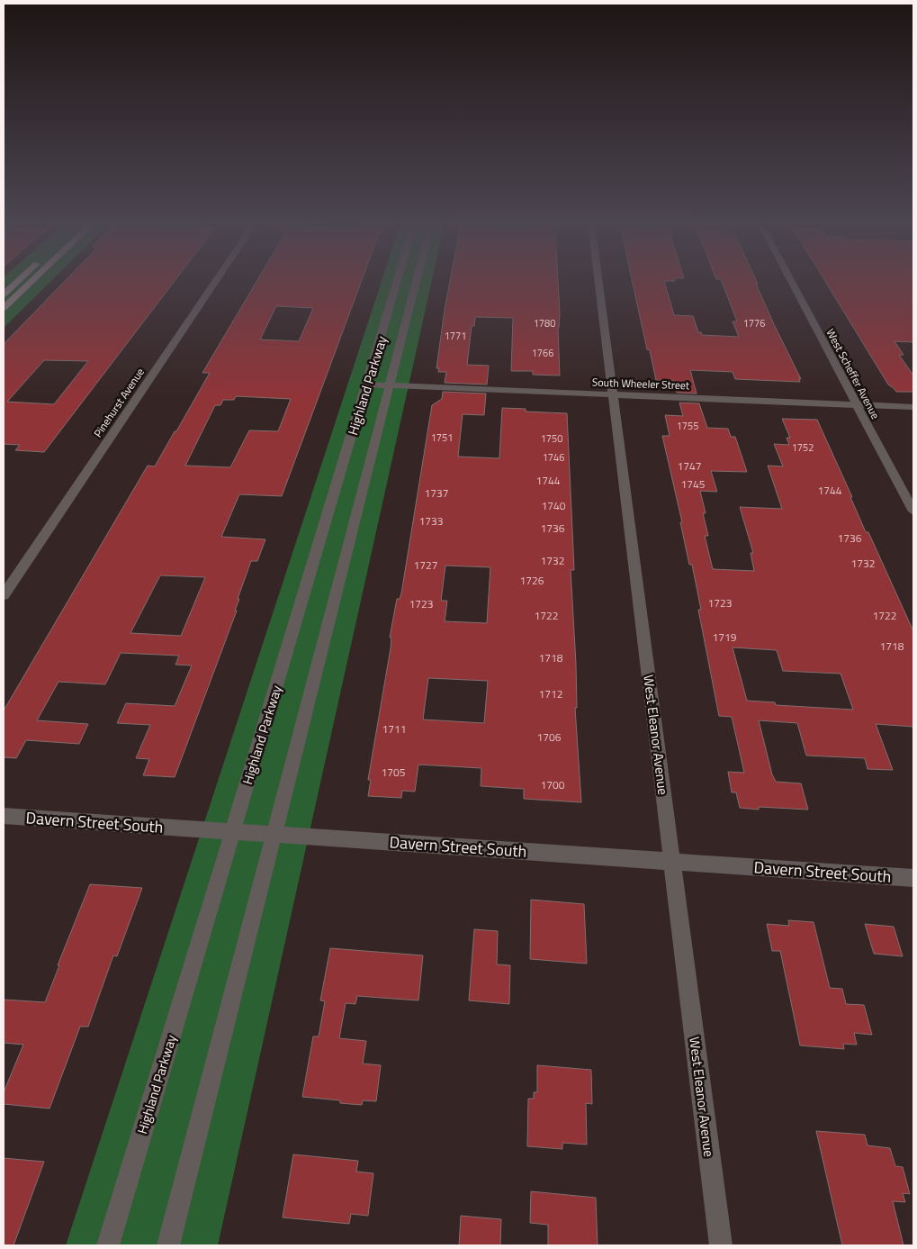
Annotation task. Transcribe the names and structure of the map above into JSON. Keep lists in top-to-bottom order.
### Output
{
  "streets": {
    "street": [
      "West Scheffer Avenue",
      "South Wheeler Street",
      "Highland Parkway",
      "Pinehurst Avenue",
      "West Eleanor Avenue",
      "Davern Street South"
    ]
  },
  "crossings": [
    ["West Scheffer Avenue", "South Wheeler Street"],
    ["South Wheeler Street", "Highland Parkway"],
    ["South Wheeler Street", "West Eleanor Avenue"],
    ["Highland Parkway", "Davern Street South"],
    ["West Eleanor Avenue", "Davern Street South"]
  ],
  "house_numbers": [
    "1780",
    "1776",
    "1771",
    "1766",
    "1755",
    "1751",
    "1750",
    "1752",
    "1746",
    "1747",
    "1744",
    "1745",
    "1744",
    "1737",
    "1740",
    "1733",
    "1736",
    "1736",
    "1732",
    "1732",
    "1727",
    "1726",
    "1723",
    "1723",
    "1722",
    "1722",
    "1719",
    "1718",
    "1718",
    "1712",
    "1711",
    "1706",
    "1705",
    "1700"
  ]
}
